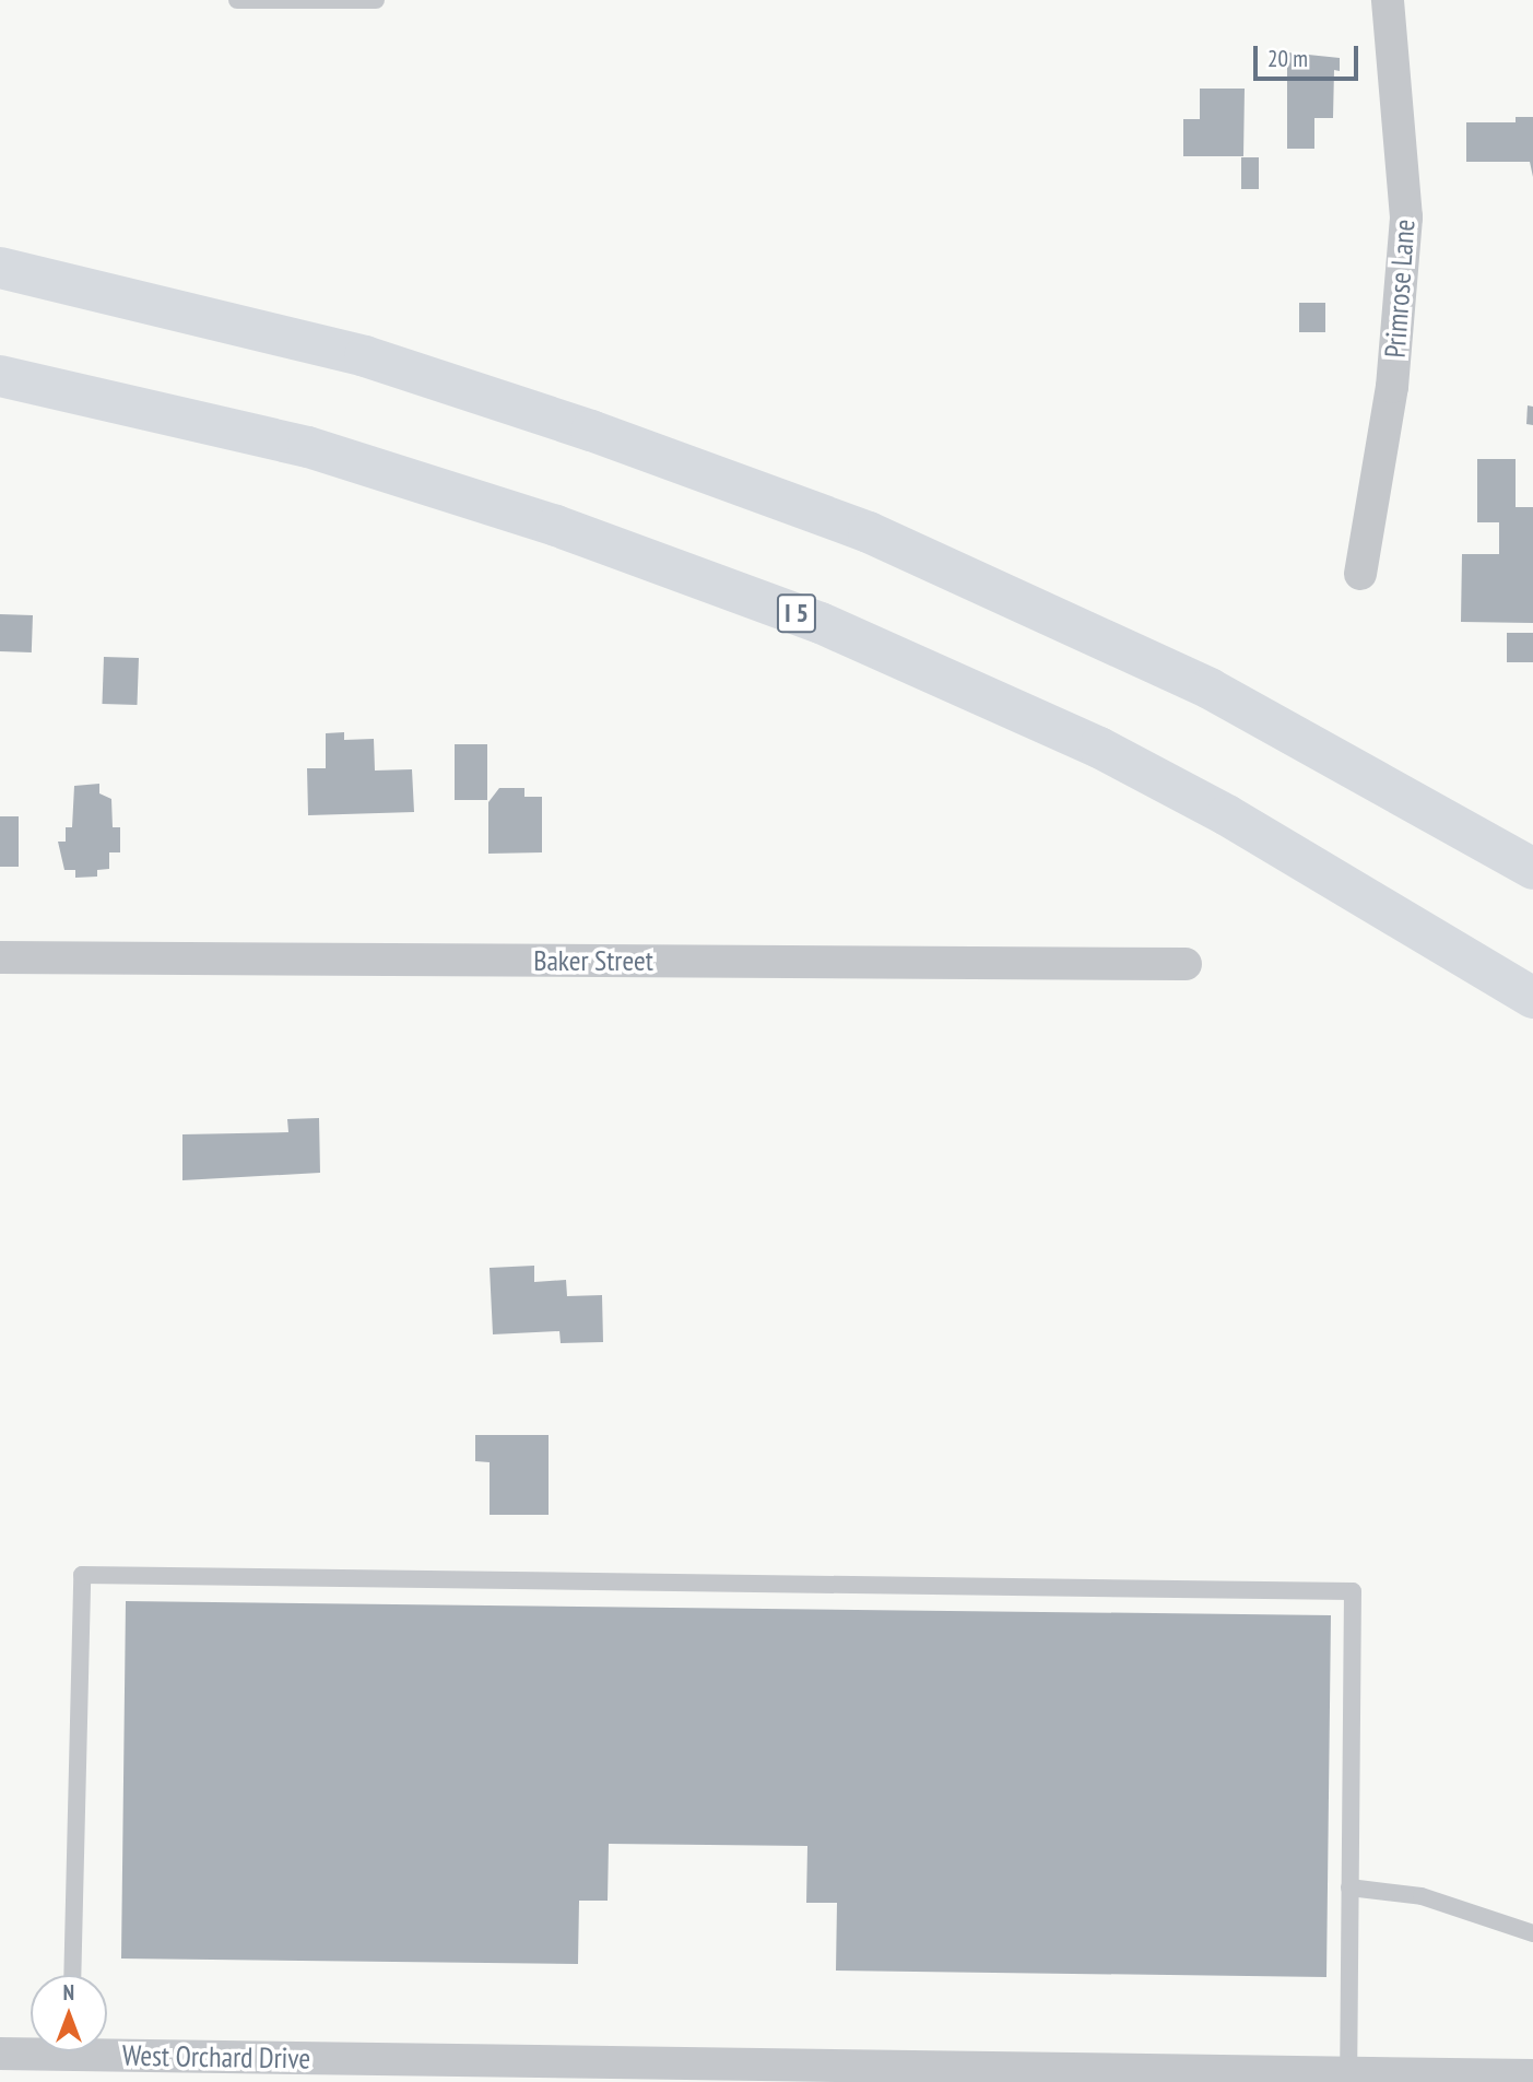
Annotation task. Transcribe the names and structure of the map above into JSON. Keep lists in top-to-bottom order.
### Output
{
  "streets": {
    "highway": ["I 5"],
    "street": ["Primrose Lane", "Baker Street", "West Orchard Drive"]
  },
  "scale_bar": "20 m",
  "north": "top"
}
